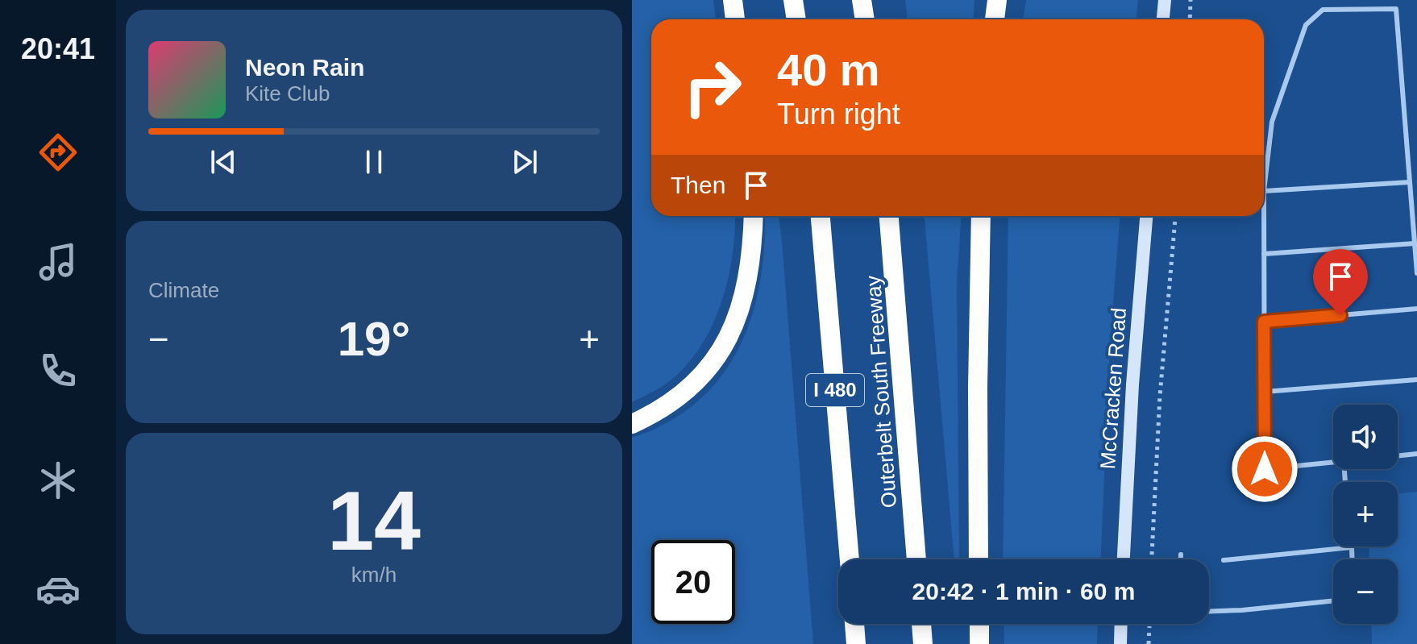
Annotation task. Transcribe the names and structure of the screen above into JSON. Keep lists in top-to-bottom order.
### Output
{
  "streets": {
    "highway": ["I 480", "Outerbelt South Freeway"],
    "street": ["McCracken Road"]
  },
  "page": {
    "tabs": "20:41",
    "turn": ["40 m", "Turn right"],
    "song": ["Neon Rain", "Kite Club"],
    "then": "Then",
    "tile": [
      "Climate",
      ["14", "km/h"]
    ],
    "heat": ["−", "19°", "+"],
    "map_buttons": ["+", "−"],
    "limit": "20",
    "trip": "20:42 · 1 min · 60 m"
  }
}
